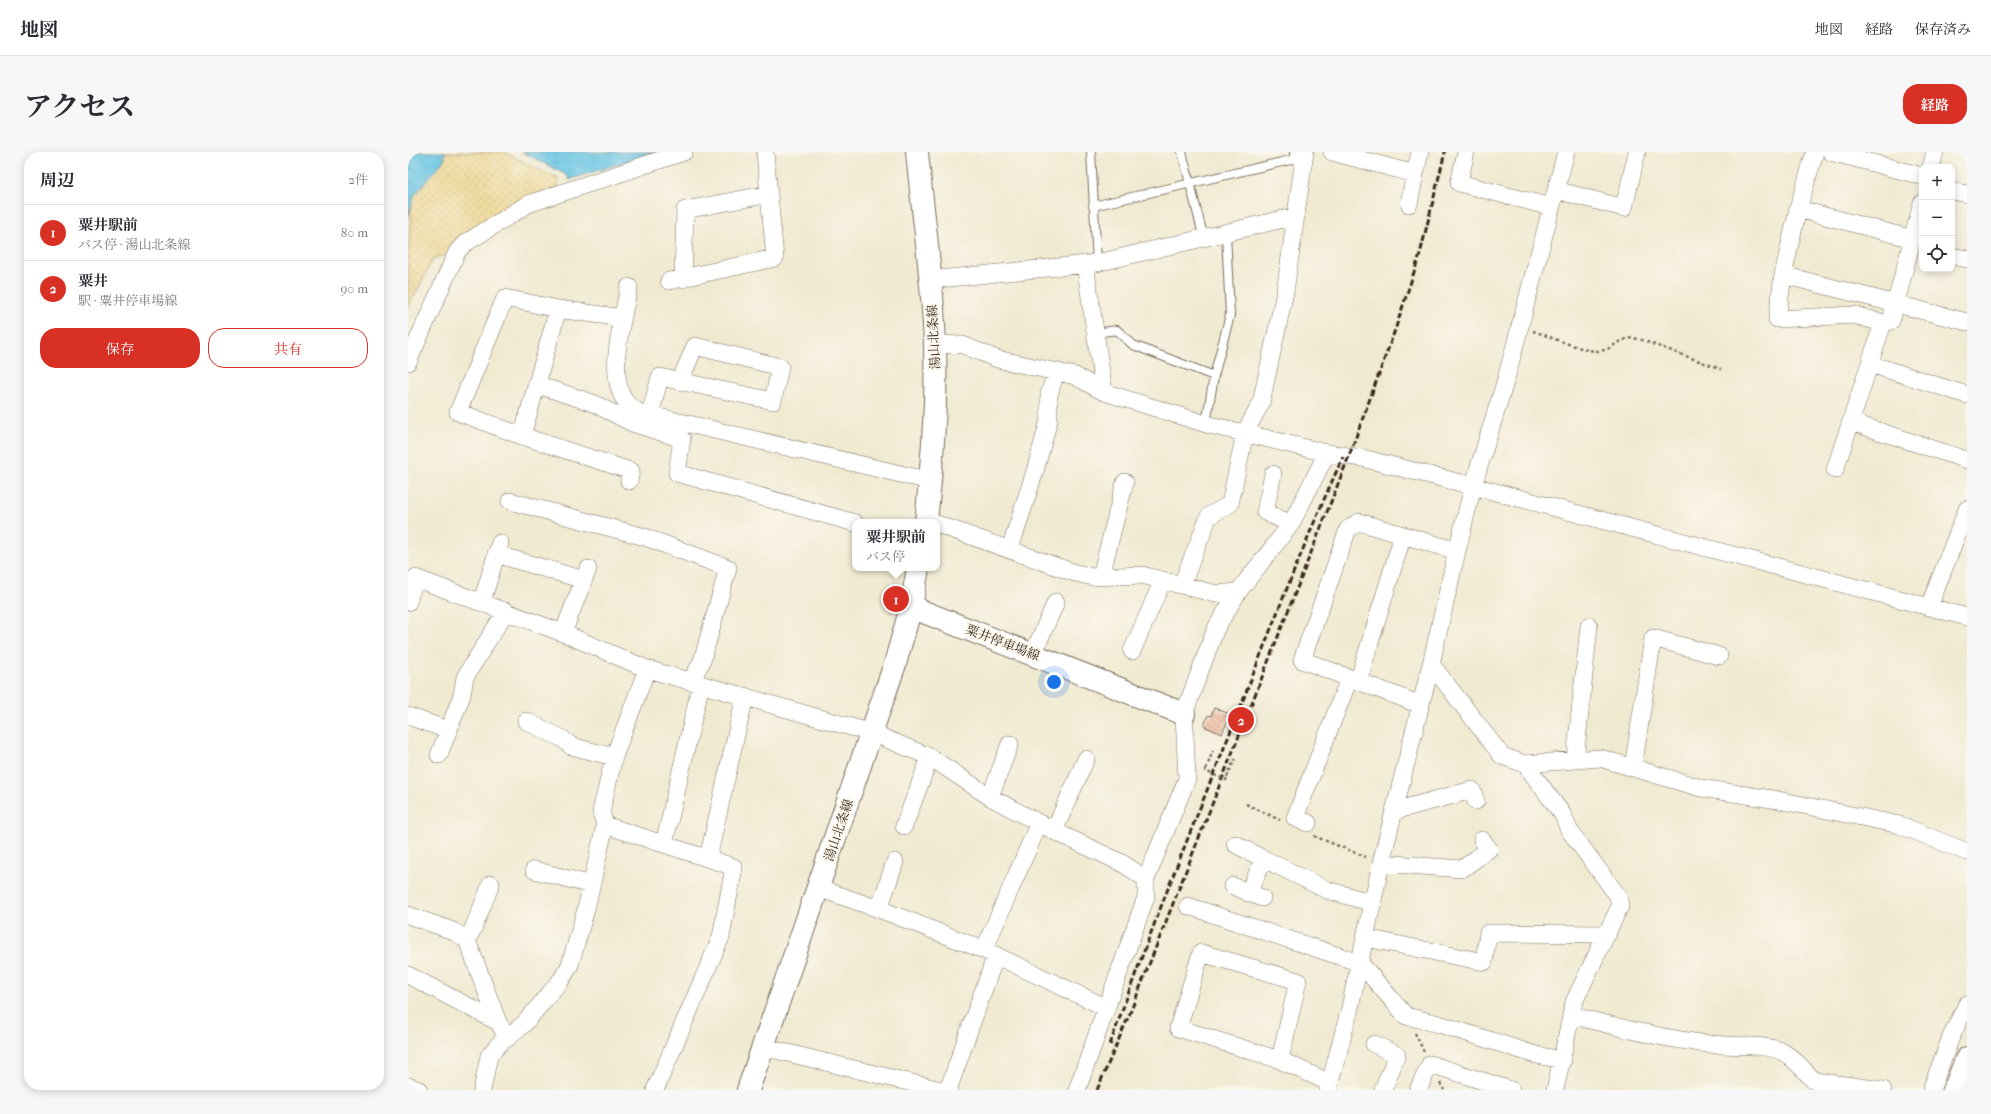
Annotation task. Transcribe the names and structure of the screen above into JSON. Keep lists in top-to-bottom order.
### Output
{
  "streets": {
    "main road": ["湯山北条線", "粟井停車場線"]
  },
  "crossings": [
    ["湯山北条線", "粟井停車場線"]
  ],
  "page": {
    "header": "地図",
    "nav": ["地図", "経路", "保存済み"],
    "title": "アクセス",
    "buttons": [
      "経路",
      ["保存", "共有"]
    ],
    "heading": ["周辺", "2件"],
    "map_buttons": ["+", "−"],
    "list": [
      {
        "mark": "1",
        "name": "粟井駅前",
        "note": "バス停 · 湯山北条線",
        "value": "80 m"
      },
      {
        "mark": "2",
        "name": "粟井",
        "note": "駅 · 粟井停車場線",
        "value": "90 m"
      }
    ],
    "popup": ["粟井駅前", "バス停"],
    "pins": ["1", "2"]
  }
}
